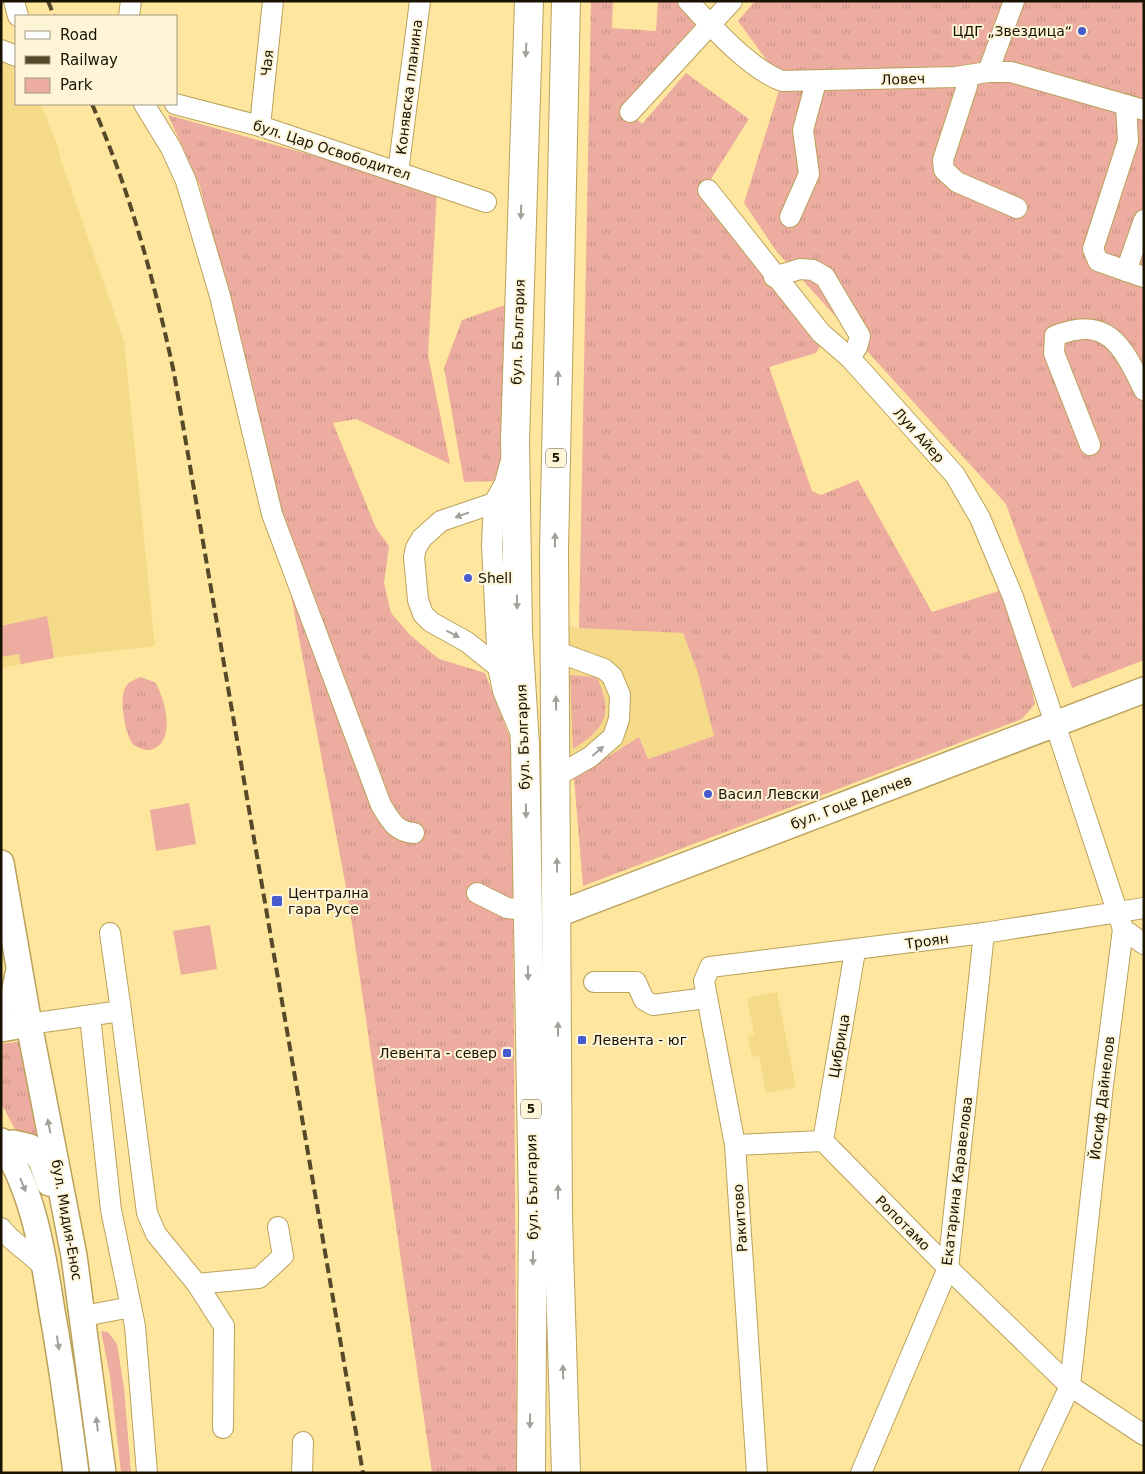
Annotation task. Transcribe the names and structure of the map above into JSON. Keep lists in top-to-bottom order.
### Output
{
  "streets": {
    "highway": ["бул. България", "5"],
    "main road": ["бул. Гоце Делчев", "бул. Мидия-Енос"],
    "street": [
      "Чая",
      "Ловеч",
      "Конявска планина",
      "бул. Цар Освободител",
      "Луи Айер",
      "Троян",
      "Цибрица",
      "Йосиф Дайнелов",
      "Екатарина Каравелова",
      "Ракитово",
      "Ропотамо"
    ]
  },
  "crossings": [
    ["Чая", "бул. Цар Освободител"],
    ["Конявска планина", "бул. Цар Освободител"],
    ["бул. България", "бул. Гоце Делчев"],
    ["Луи Айер", "бул. Гоце Делчев"],
    ["Луи Айер", "Йосиф Дайнелов"],
    ["бул. Гоце Делчев", "Йосиф Дайнелов"],
    ["Троян", "Цибрица"],
    ["Троян", "Йосиф Дайнелов"],
    ["Троян", "Екатарина Каравелова"],
    ["Троян", "Ракитово"],
    ["Цибрица", "Ропотамо"],
    ["Йосиф Дайнелов", "Ропотамо"],
    ["Екатарина Каравелова", "Ропотамо"]
  ],
  "places": {
    "other": ["ЦДГ „Звездица“", "Shell", "Васил Левски"],
    "transit": ["Централна гара Русе", "Левента - юг", "Левента - север"]
  },
  "legend": ["Road", "Railway", "Park"]
}
